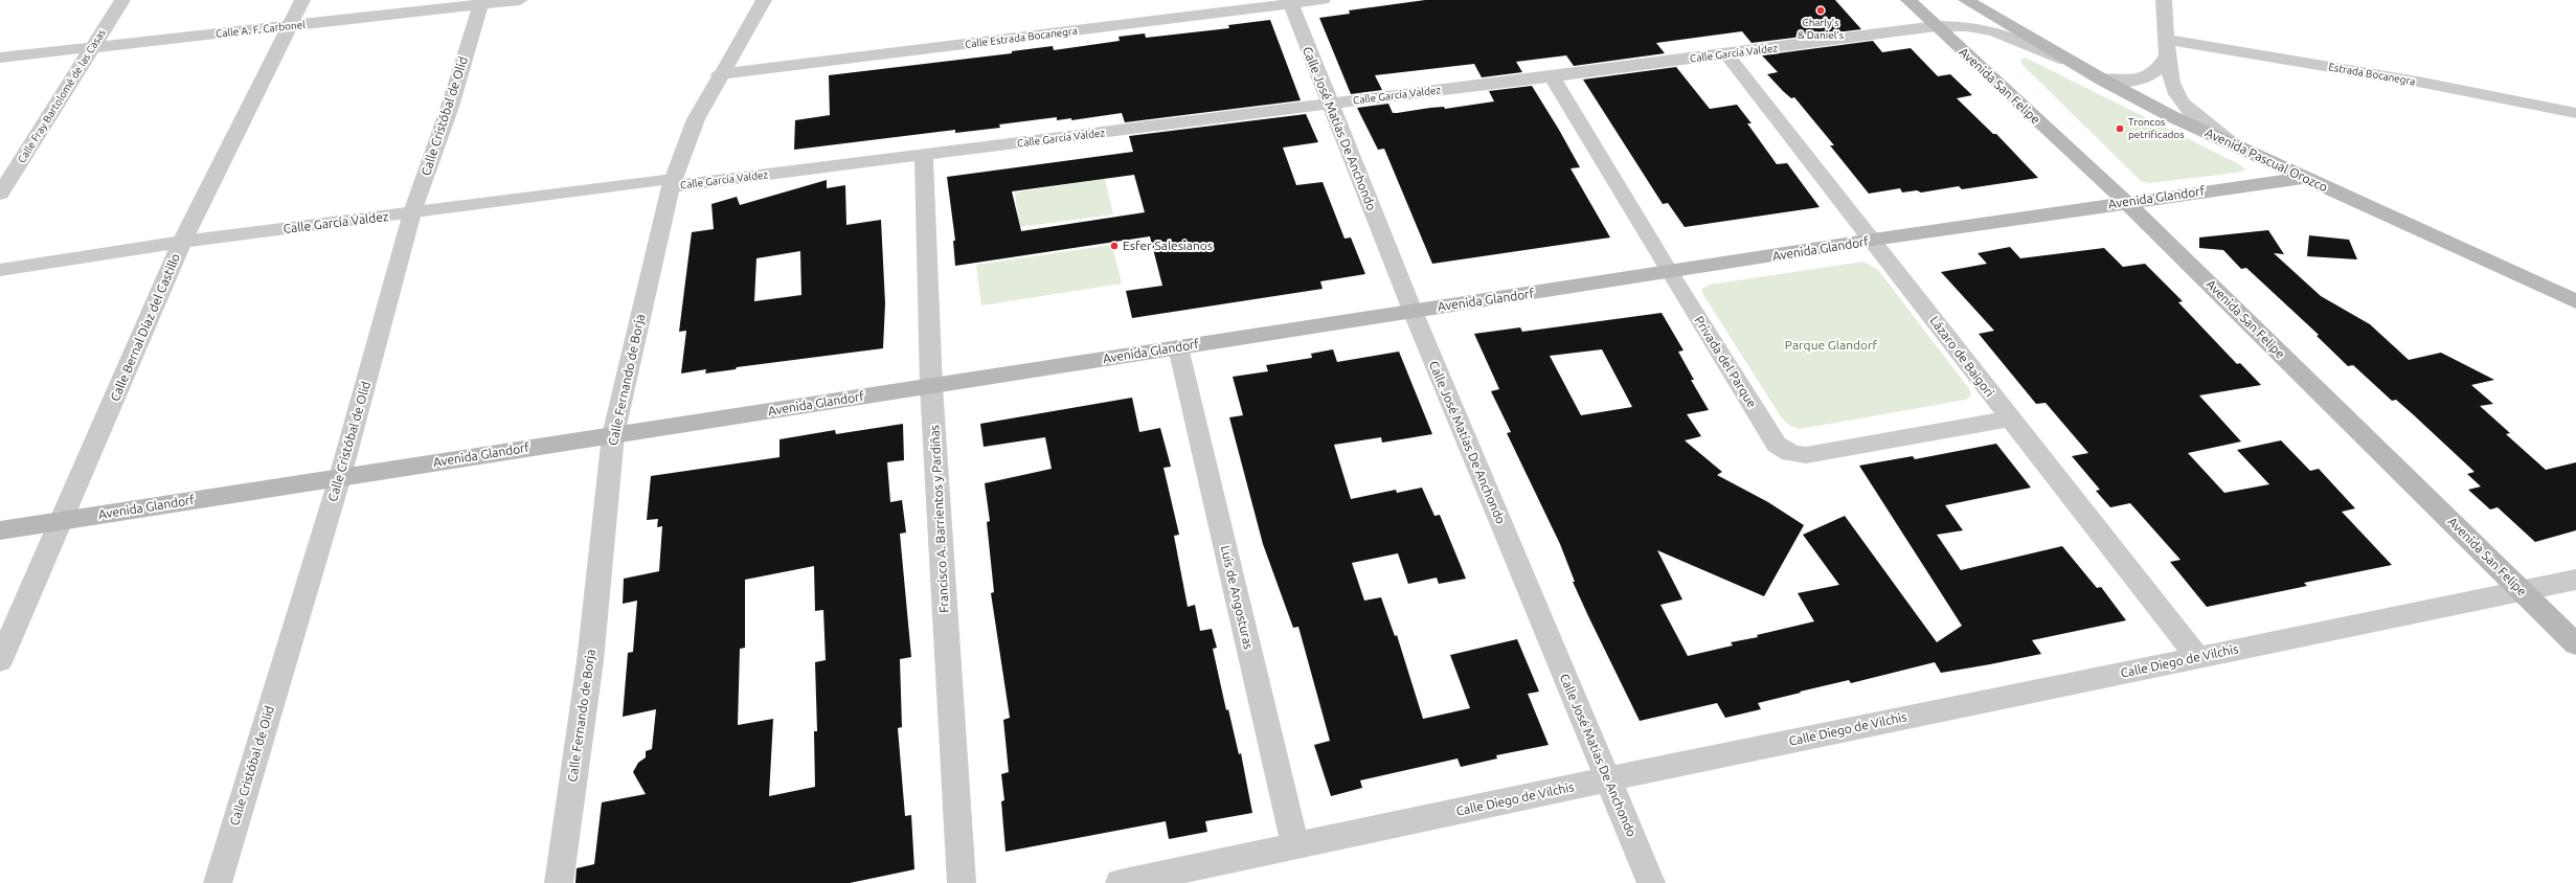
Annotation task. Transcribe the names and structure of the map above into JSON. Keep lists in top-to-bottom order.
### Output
{
  "streets": {
    "main road": ["Avenida San Felipe", "Avenida Pascual Orozco", "Avenida Glandorf"],
    "street": [
      "Calle A. F. Carbonel",
      "Calle Estrada Bocanegra",
      "Calle García Valdez",
      "Estrada Bocanegra",
      "Calle Fray Bartolomé de las Casas",
      "Calle Cristóbal de Olid",
      "Calle José Matías De Anchondo",
      "Calle Bernal Díaz del Castillo",
      "Lázaro de Baigori",
      "Privada del Parque",
      "Calle Fernando de Borja",
      "Francisco A. Barrientos y Pardiñas",
      "Luis de Angosturas",
      "Calle Diego de Vilchis"
    ]
  },
  "crossings": [
    ["Calle A. F. Carbonel", "Calle Fray Bartolomé de las Casas"],
    ["Calle A. F. Carbonel", "Calle Cristóbal de Olid"],
    ["Calle A. F. Carbonel", "Calle Bernal Díaz del Castillo"],
    ["Calle Estrada Bocanegra", "Calle José Matías De Anchondo"],
    ["Calle Estrada Bocanegra", "Calle Fernando de Borja"],
    ["Calle García Valdez", "Avenida San Felipe"],
    ["Calle García Valdez", "Calle Cristóbal de Olid"],
    ["Calle García Valdez", "Calle José Matías De Anchondo"],
    ["Calle García Valdez", "Avenida Pascual Orozco"],
    ["Calle García Valdez", "Calle Bernal Díaz del Castillo"],
    ["Calle García Valdez", "Lázaro de Baigori"],
    ["Calle García Valdez", "Privada del Parque"],
    ["Calle García Valdez", "Calle Fernando de Borja"],
    ["Calle García Valdez", "Francisco A. Barrientos y Pardiñas"],
    ["Avenida San Felipe", "Avenida Glandorf"],
    ["Avenida San Felipe", "Calle Diego de Vilchis"],
    ["Calle Cristóbal de Olid", "Avenida Glandorf"],
    ["Calle José Matías De Anchondo", "Avenida Glandorf"],
    ["Calle José Matías De Anchondo", "Calle Diego de Vilchis"],
    ["Avenida Pascual Orozco", "Avenida Glandorf"],
    ["Avenida Glandorf", "Calle Bernal Díaz del Castillo"],
    ["Avenida Glandorf", "Lázaro de Baigori"],
    ["Avenida Glandorf", "Privada del Parque"],
    ["Avenida Glandorf", "Calle Fernando de Borja"],
    ["Avenida Glandorf", "Francisco A. Barrientos y Pardiñas"],
    ["Avenida Glandorf", "Luis de Angosturas"],
    ["Lázaro de Baigori", "Privada del Parque"],
    ["Lázaro de Baigori", "Calle Diego de Vilchis"],
    ["Luis de Angosturas", "Calle Diego de Vilchis"]
  ],
  "parks": ["Parque Glandorf"],
  "places": ["Charly's & Daniel's", "Troncos petrificados", "Esfer Salesianos"]
}
